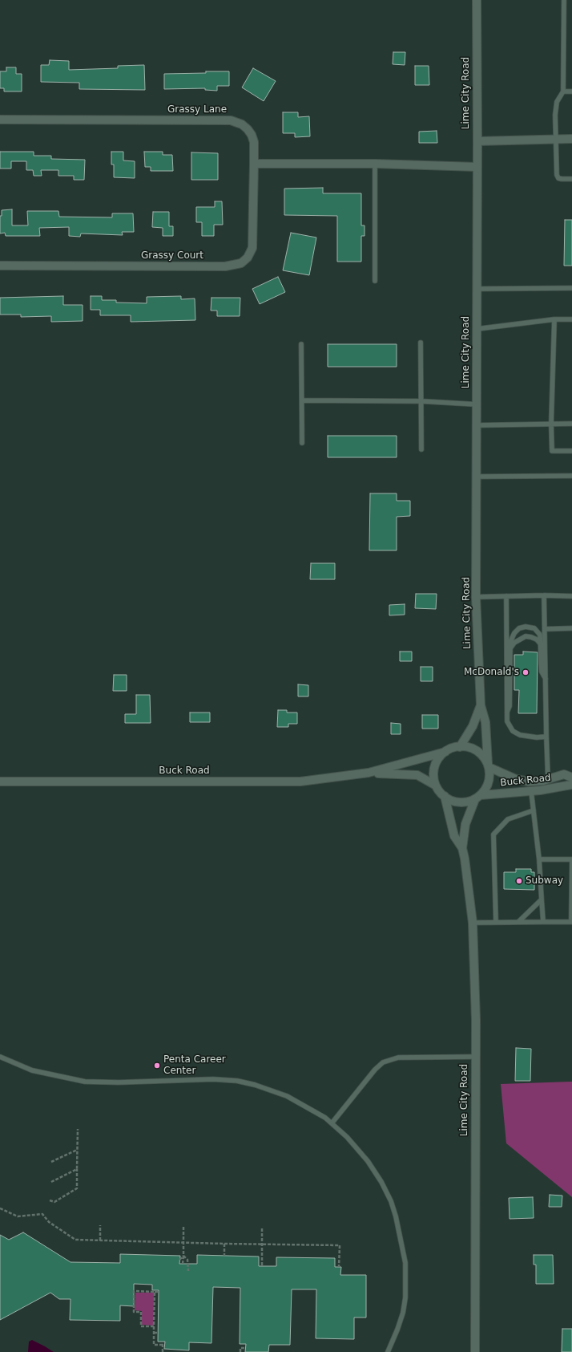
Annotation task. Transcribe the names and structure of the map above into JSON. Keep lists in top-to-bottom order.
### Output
{
  "streets": {
    "street": [
      "Lime City Road",
      "Grassy Lane",
      "Grassy Court",
      "Buck Road"
    ]
  },
  "crossings": [
    ["Lime City Road", "Buck Road"],
    ["Grassy Lane", "Grassy Court"]
  ],
  "places": ["McDonald's", "Subway", "Penta Career Center"]
}
